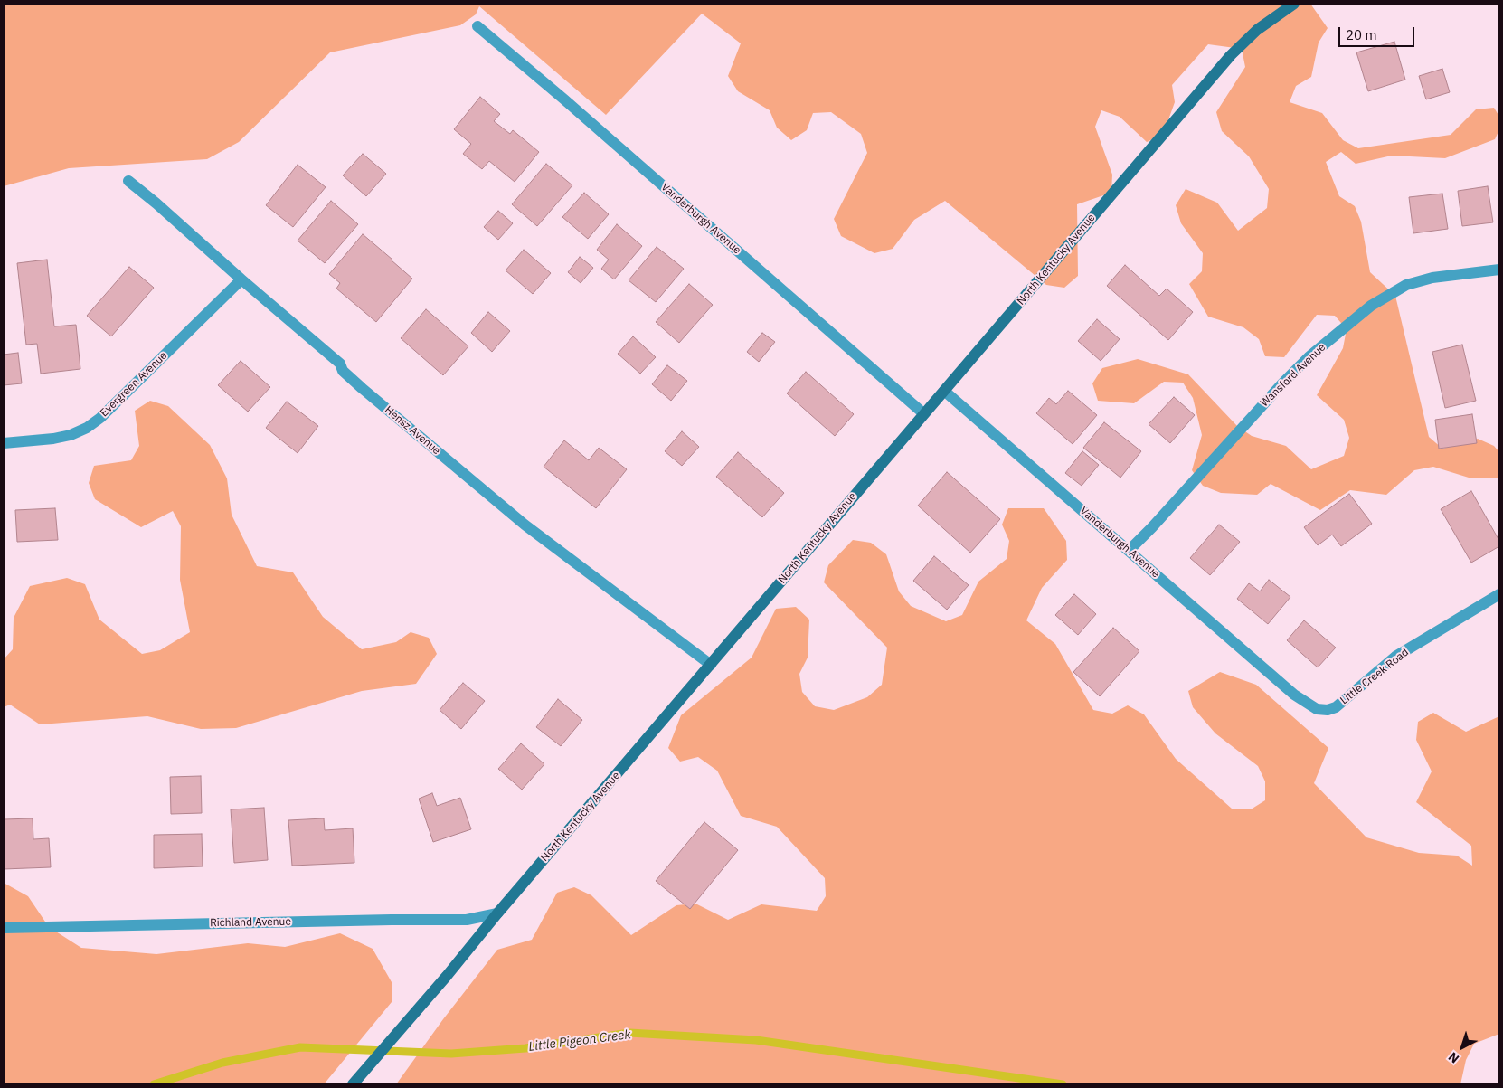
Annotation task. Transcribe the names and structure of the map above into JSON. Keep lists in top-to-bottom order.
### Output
{
  "streets": {
    "street": [
      "Vanderburgh Avenue",
      "North Kentucky Avenue",
      "Wansford Avenue",
      "Evergreen Avenue",
      "Hensz Avenue",
      "Little Creek Road",
      "Richland Avenue"
    ]
  },
  "crossings": [
    ["Vanderburgh Avenue", "North Kentucky Avenue"],
    ["Vanderburgh Avenue", "Wansford Avenue"],
    ["Vanderburgh Avenue", "Little Creek Road"],
    ["North Kentucky Avenue", "Hensz Avenue"],
    ["North Kentucky Avenue", "Richland Avenue"],
    ["Evergreen Avenue", "Hensz Avenue"]
  ],
  "water": ["Little Pigeon Creek"],
  "scale_bar": "20 m",
  "north": "bottom left"
}
